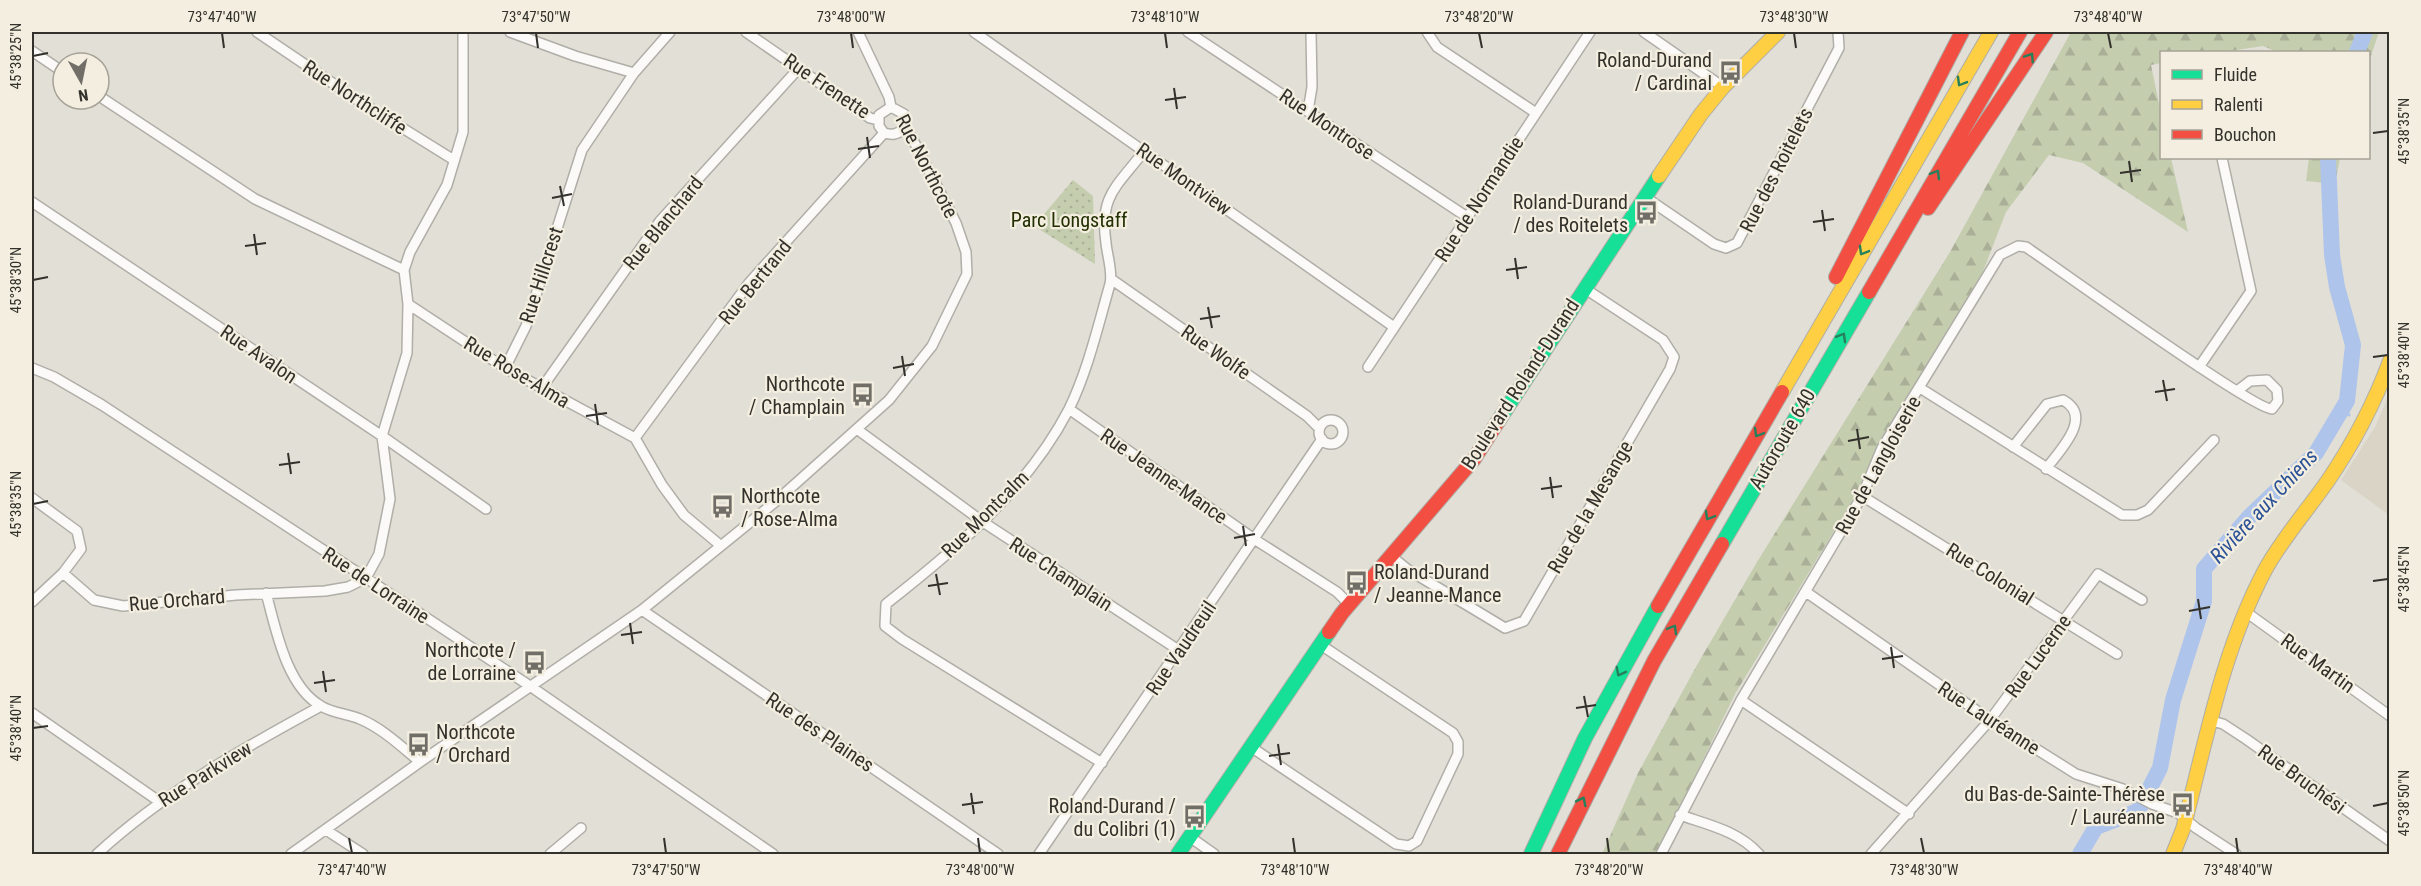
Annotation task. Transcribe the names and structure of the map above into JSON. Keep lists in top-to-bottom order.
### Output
{
  "streets": {
    "main road": ["Boulevard Roland-Durand", "Autoroute 640"],
    "street": [
      "Rue Frenette",
      "Rue Northcliffe",
      "Rue Montrose",
      "Rue Northcote",
      "Rue des Roitelets",
      "Rue Montview",
      "Rue de Normandie",
      "Rue Blanchard",
      "Rue Hillcrest",
      "Rue Bertrand",
      "Rue Wolfe",
      "Rue Avalon",
      "Rue Rose-Alma",
      "Rue de Langloiserie",
      "Rue Jeanne-Mance",
      "Rue de la Mesange",
      "Rue Montcalm",
      "Rue Champlain",
      "Rue Colonial",
      "Rue de Lorraine",
      "Rue Orchard",
      "Rue Vaudreuil",
      "Rue Lucerne",
      "Rue Martin",
      "Rue Lauréanne",
      "Rue des Plaines",
      "Rue Parkview",
      "Rue Bruchési"
    ]
  },
  "crossings": [
    ["Rue Frenette", "Rue Northcote"],
    ["Rue Frenette", "Rue Blanchard"],
    ["Rue Frenette", "Rue Bertrand"],
    ["Rue Montrose", "Rue de Normandie"],
    ["Rue Northcote", "Rue Bertrand"],
    ["Rue Northcote", "Rue Champlain"],
    ["Rue Northcote", "Rue de Lorraine"],
    ["Rue Northcote", "Rue des Plaines"],
    ["Rue des Roitelets", "Boulevard Roland-Durand"],
    ["Rue Montview", "Rue de Normandie"],
    ["Rue Montview", "Rue Montcalm"],
    ["Rue Blanchard", "Rue Rose-Alma"],
    ["Rue Hillcrest", "Rue Rose-Alma"],
    ["Rue Bertrand", "Rue Rose-Alma"],
    ["Rue Wolfe", "Rue Montcalm"],
    ["Rue Wolfe", "Rue Vaudreuil"],
    ["Boulevard Roland-Durand", "Rue Jeanne-Mance"],
    ["Boulevard Roland-Durand", "Rue de la Mesange"],
    ["Rue de Langloiserie", "Rue Colonial"],
    ["Rue de Langloiserie", "Rue Lauréanne"],
    ["Rue Jeanne-Mance", "Rue Montcalm"],
    ["Rue Jeanne-Mance", "Rue Vaudreuil"],
    ["Rue Montcalm", "Rue Champlain"],
    ["Rue Montcalm", "Rue Vaudreuil"],
    ["Rue Champlain", "Rue Vaudreuil"],
    ["Rue Colonial", "Rue Lucerne"],
    ["Rue de Lorraine", "Rue Orchard"],
    ["Rue Lucerne", "Rue Lauréanne"]
  ],
  "water": ["Rivière aux Chiens"],
  "parks": ["Parc Longstaff"],
  "places": {
    "bus stop": [
      "Roland-Durand / Cardinal",
      "Roland-Durand / des Roitelets",
      "Northcote / Champlain",
      "Northcote / Rose-Alma",
      "Roland-Durand / Jeanne-Mance",
      "Northcote / de Lorraine",
      "Northcote / Orchard",
      "du Bas-de-Sainte-Thérèse / Lauréanne",
      "Roland-Durand / du Colibri (1)"
    ]
  },
  "legend": ["Fluide", "Ralenti", "Bouchon"],
  "north": "bottom",
  "coordinates": [
    "73°47'40\"W",
    "73°47'50\"W",
    "73°48'00\"W",
    "73°48'10\"W",
    "73°48'20\"W",
    "73°48'30\"W",
    "73°48'40\"W",
    "45°38'25\"N",
    "45°38'35\"N",
    "45°38'30\"N",
    "45°38'40\"N",
    "45°38'45\"N",
    "45°38'50\"N"
  ]
}
